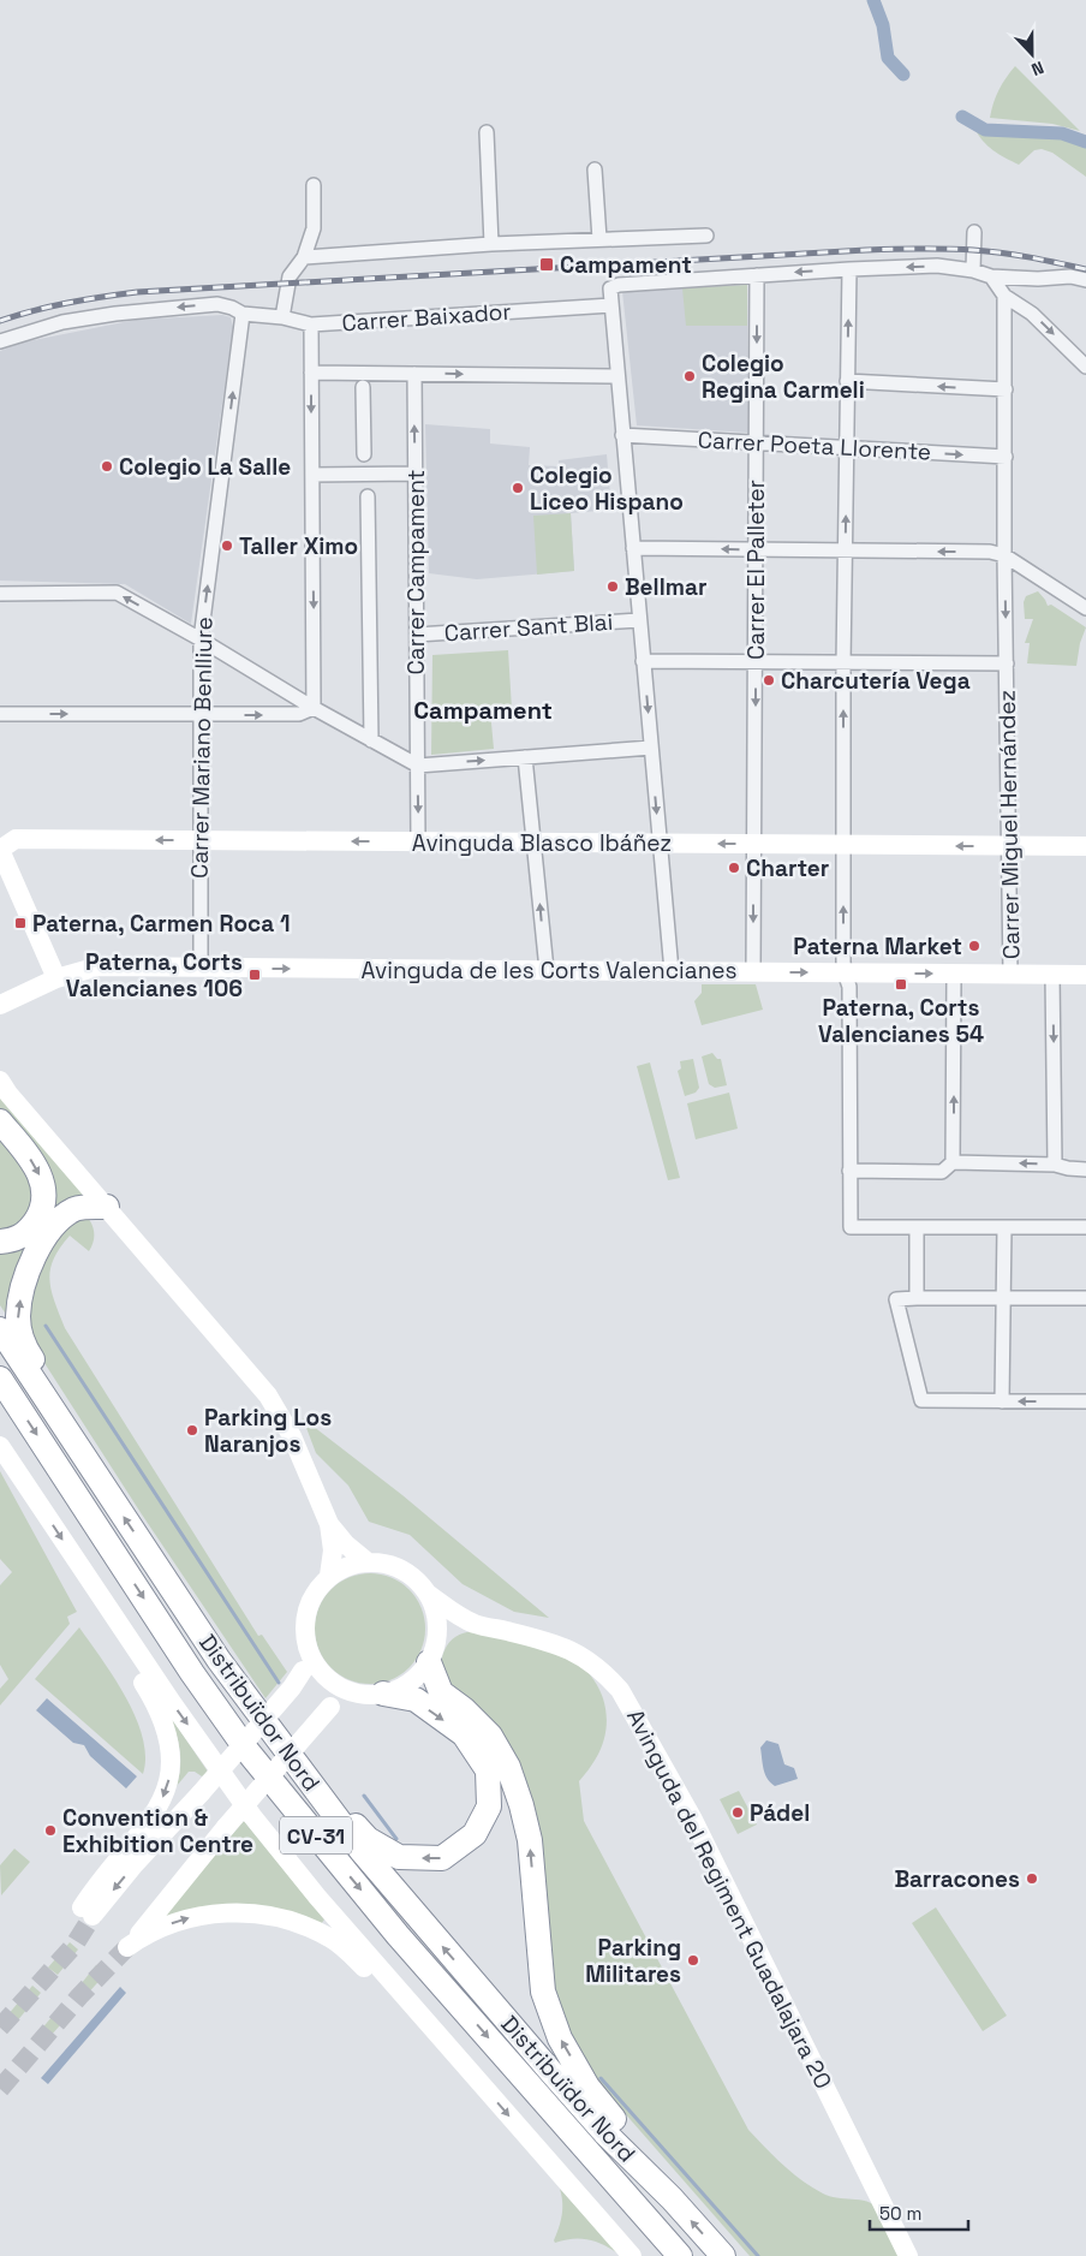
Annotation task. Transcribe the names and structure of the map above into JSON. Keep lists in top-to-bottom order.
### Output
{
  "streets": {
    "highway": ["Distribuïdor Nord", "CV-31"],
    "street": [
      "Carrer Baixador",
      "Carrer Poeta Llorente",
      "Carrer El Palleter",
      "Carrer Campament",
      "Carrer Sant Blai",
      "Carrer Mariano Benlliure",
      "Carrer Miguel Hernández",
      "Avinguda Blasco Ibáñez",
      "Avinguda de les Corts Valencianes",
      "Avinguda del Regiment Guadalajara 20"
    ]
  },
  "crossings": [
    ["Carrer Baixador", "Carrer Mariano Benlliure"],
    ["Carrer Poeta Llorente", "Carrer El Palleter"],
    ["Carrer El Palleter", "Avinguda Blasco Ibáñez"],
    ["Carrer El Palleter", "Avinguda de les Corts Valencianes"],
    ["Carrer Campament", "Carrer Sant Blai"],
    ["Carrer Campament", "Avinguda Blasco Ibáñez"],
    ["Carrer Mariano Benlliure", "Avinguda Blasco Ibáñez"],
    ["Carrer Mariano Benlliure", "Avinguda de les Corts Valencianes"],
    ["Carrer Miguel Hernández", "Avinguda Blasco Ibáñez"],
    ["Carrer Miguel Hernández", "Avinguda de les Corts Valencianes"]
  ],
  "one_way": ["Carrer Baixador", "Avinguda de les Corts Valencianes"],
  "districts": ["Campament"],
  "places": {
    "transit": [
      "Campament",
      "Paterna, Carmen Roca 1",
      "Paterna, Corts Valencianes 106",
      "Paterna, Corts Valencianes 54"
    ],
    "other": [
      "Colegio Regina Carmeli",
      "Colegio La Salle",
      "Colegio Liceo Hispano",
      "Taller Ximo",
      "Bellmar",
      "Charcutería Vega",
      "Charter",
      "Paterna Market",
      "Parking Los Naranjos",
      "Pádel",
      "Convention & Exhibition Centre",
      "Barracones",
      "Parking Militares"
    ]
  },
  "scale_bar": "50 m",
  "north": "bottom"
}
